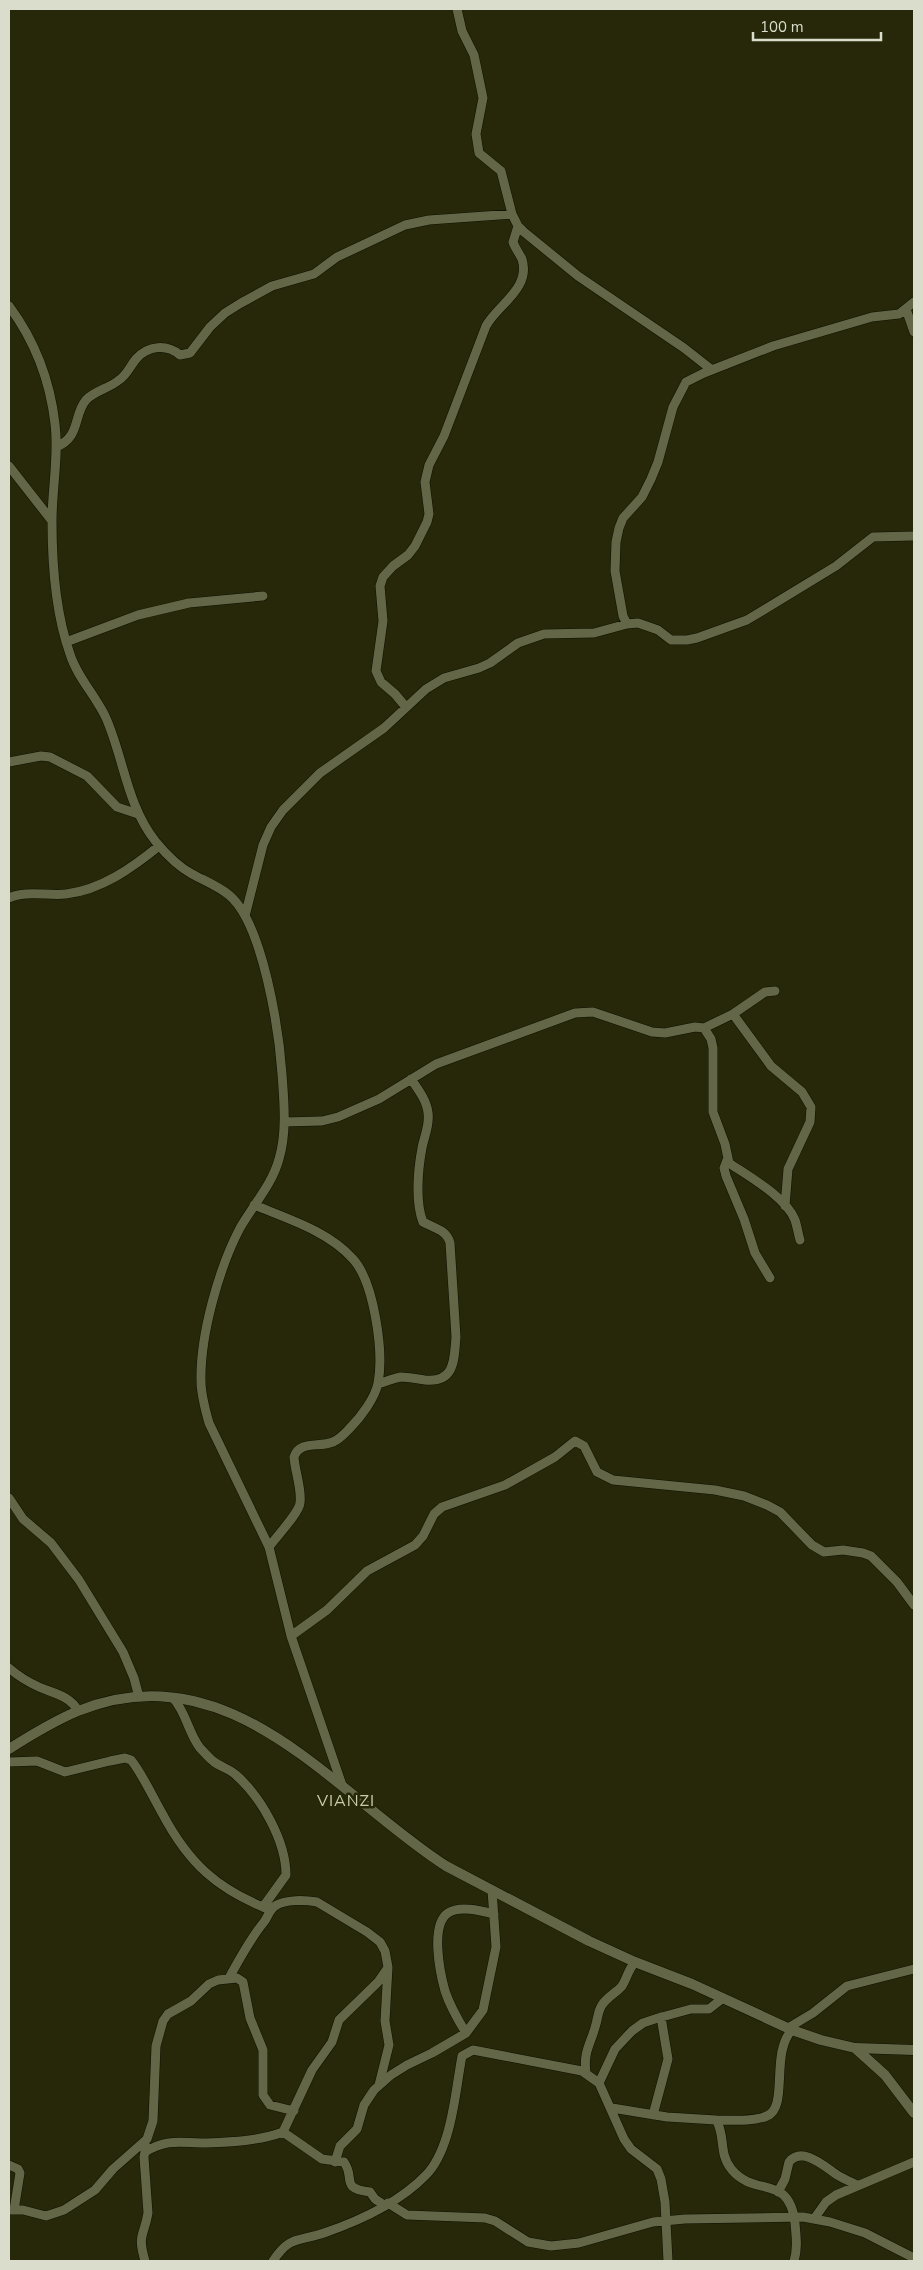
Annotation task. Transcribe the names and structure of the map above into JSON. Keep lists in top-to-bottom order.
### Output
{
  "districts": ["VIANZI"],
  "scale_bar": "100 m"
}
